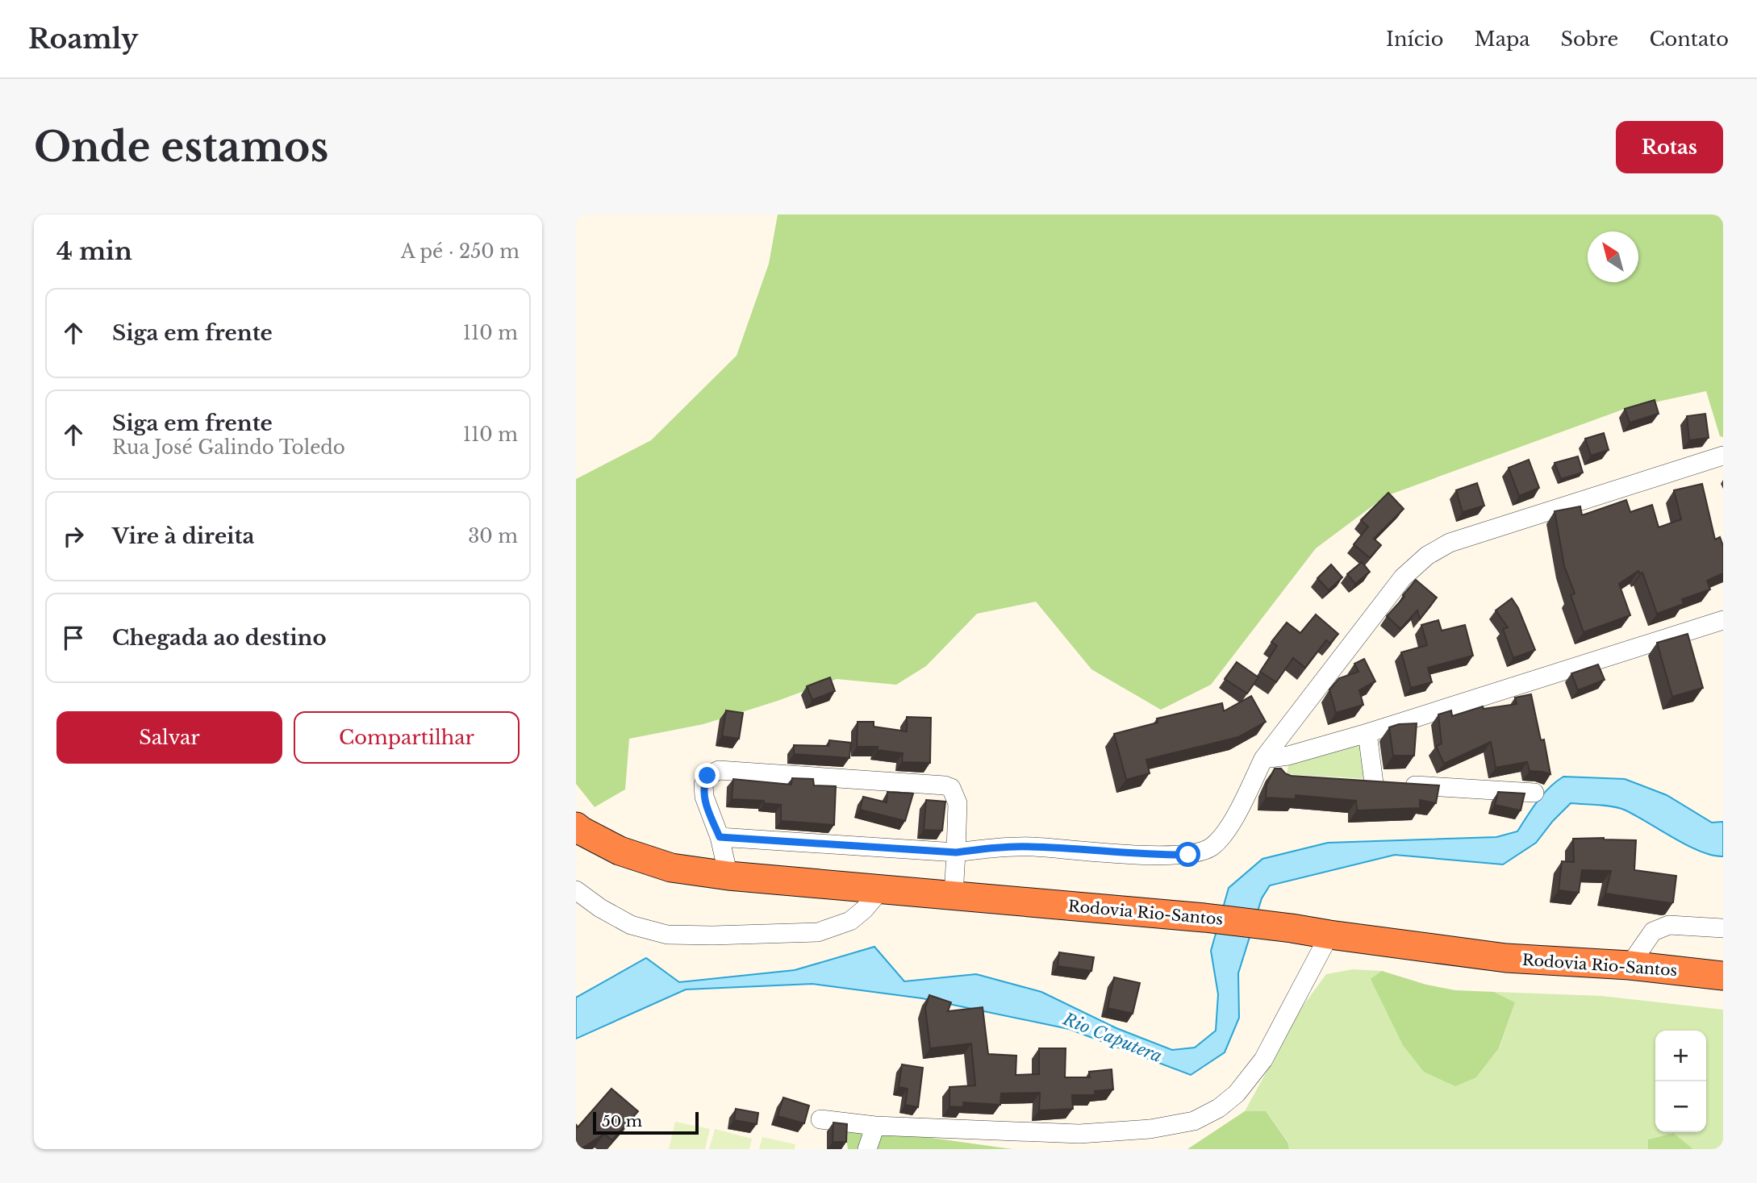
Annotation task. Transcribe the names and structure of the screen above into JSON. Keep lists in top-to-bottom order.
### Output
{
  "streets": {
    "highway": ["Rodovia Rio-Santos"]
  },
  "water": ["Rio Caputera"],
  "scale_bar": "50 m",
  "north": "top left",
  "page": {
    "header": "Roamly",
    "nav": [
      "Início",
      "Mapa",
      "Sobre",
      "Contato"
    ],
    "buttons": [
      "Rotas",
      ["Salvar", "Compartilhar"]
    ],
    "title": "Onde estamos",
    "heading": ["4 min", "A pé · 250 m"],
    "list": [
      ["Siga em frente", "110 m"],
      ["Siga em frente", "Rua José Galindo Toledo", "110 m"],
      ["Vire à direita", "30 m"],
      "Chegada ao destino"
    ],
    "map_buttons": ["+", "−"],
    "scale": "50 m"
  }
}
